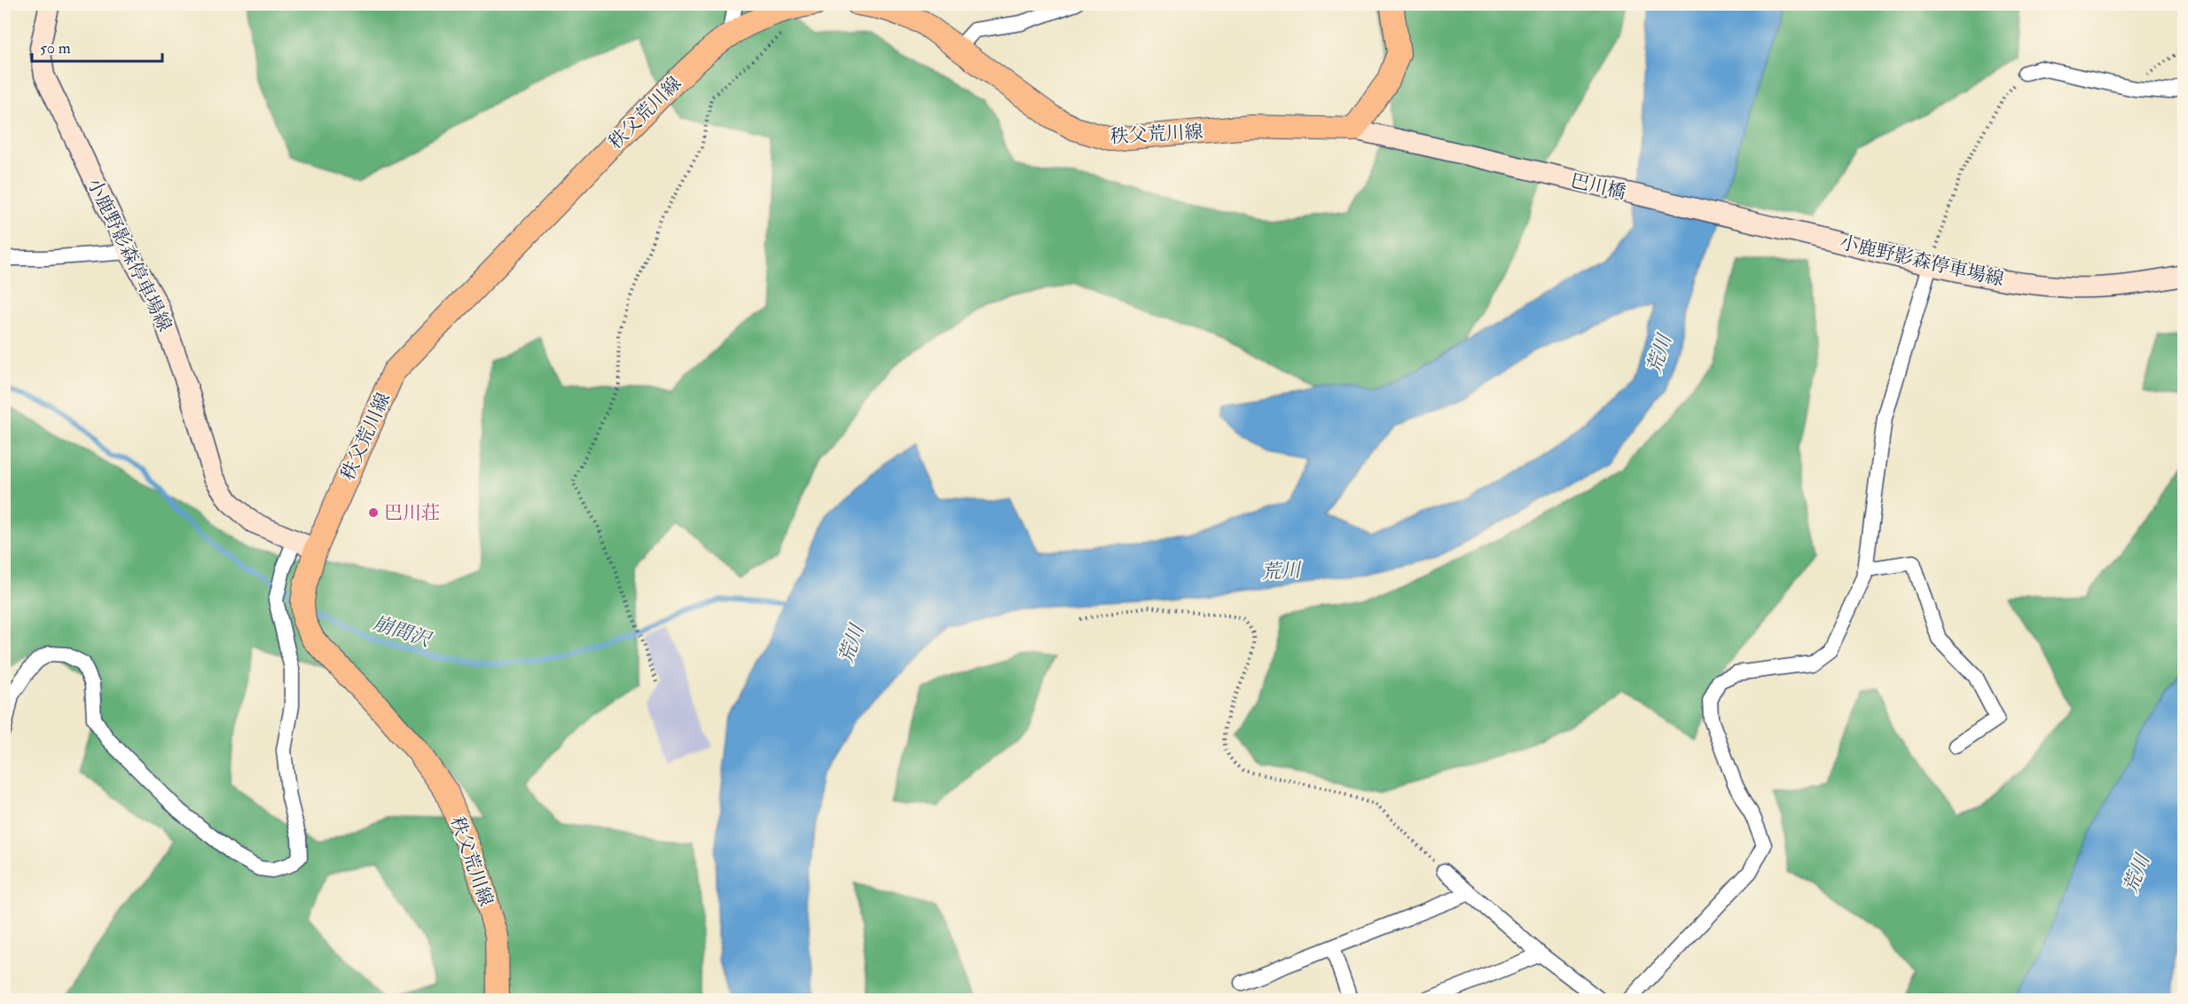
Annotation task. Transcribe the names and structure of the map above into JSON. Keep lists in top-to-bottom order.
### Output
{
  "streets": {
    "main road": ["秩父荒川線", "巴川橋", "小鹿野影森停車場線"]
  },
  "crossings": [
    ["秩父荒川線", "巴川橋"],
    ["秩父荒川線", "小鹿野影森停車場線"],
    ["巴川橋", "小鹿野影森停車場線"]
  ],
  "water": ["荒川", "崩間沢"],
  "places": ["巴川荘"],
  "scale_bar": "50 m"
}
